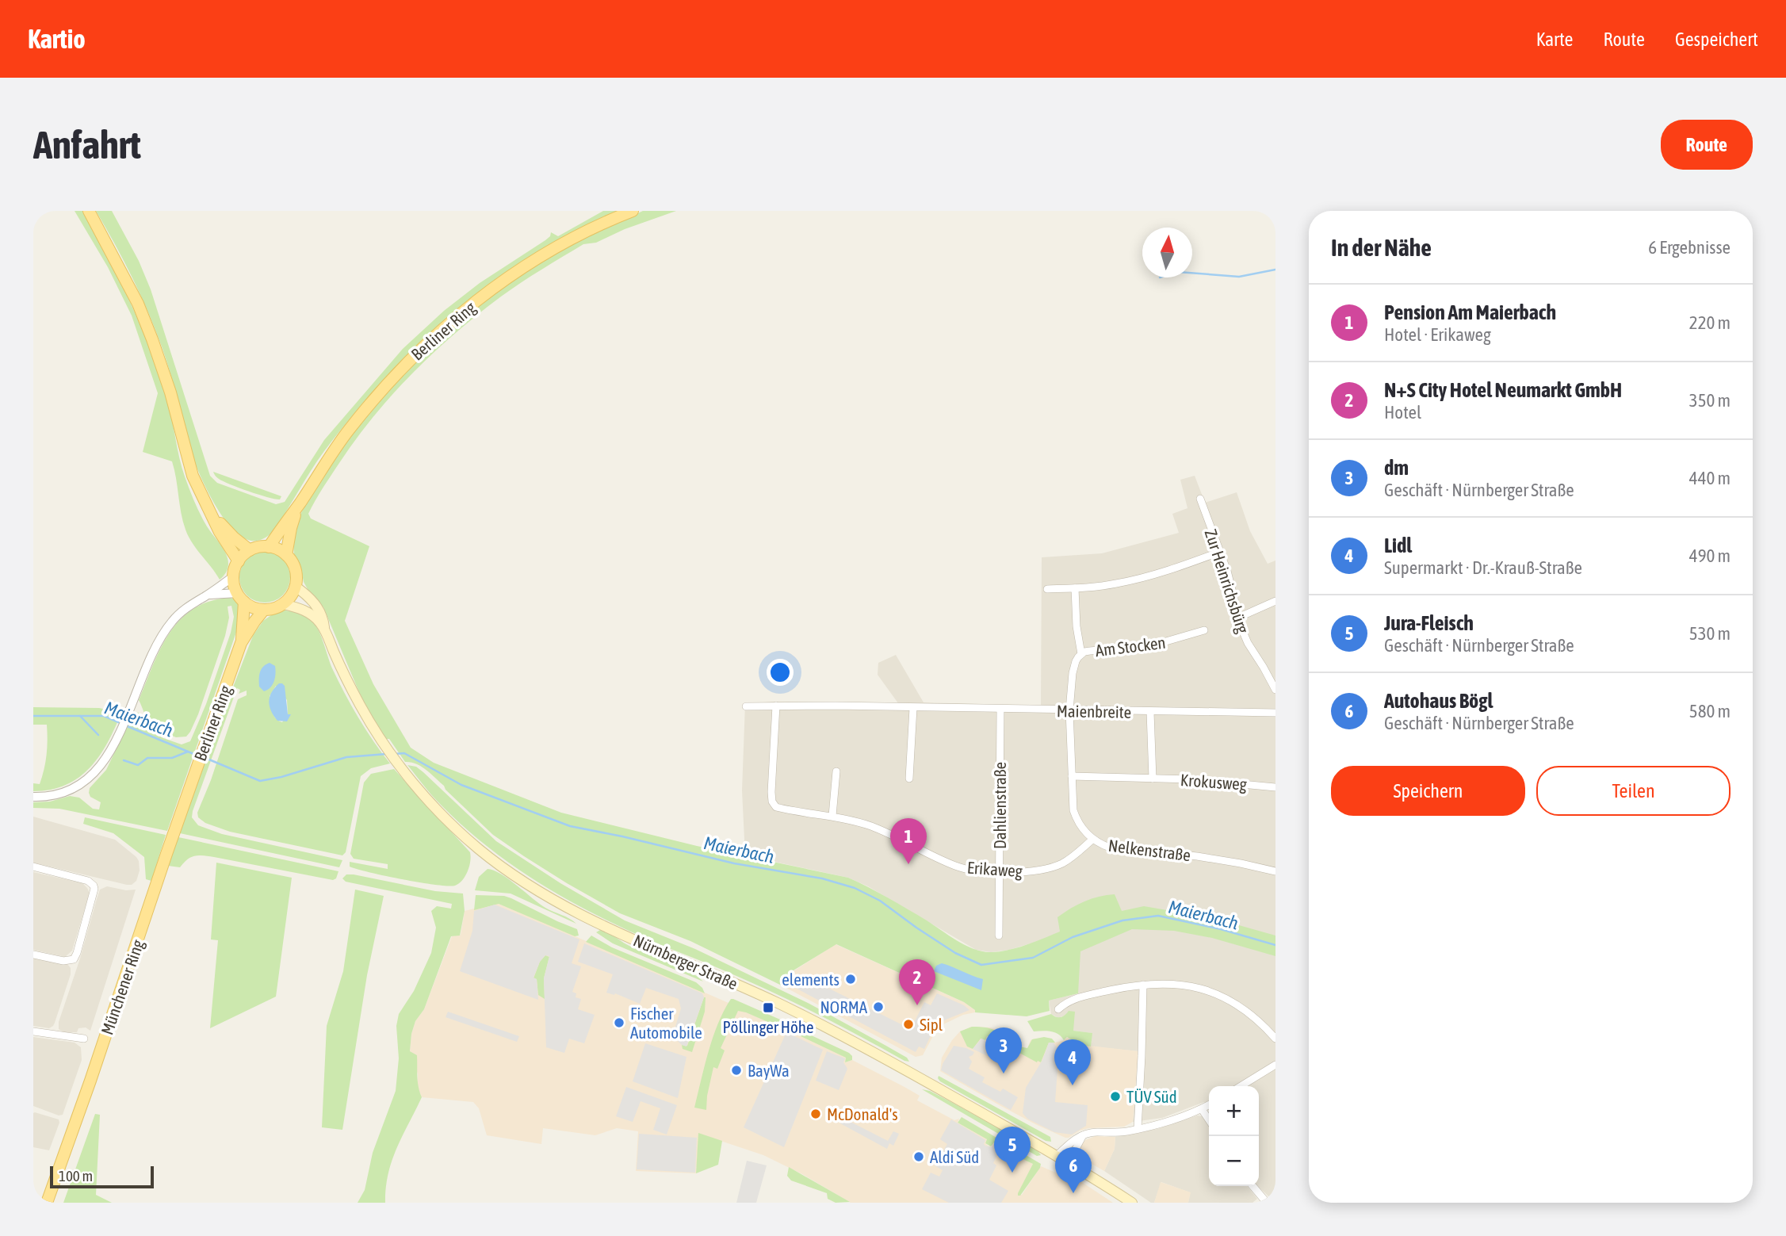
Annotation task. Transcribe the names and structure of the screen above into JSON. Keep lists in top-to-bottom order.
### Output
{
  "streets": {
    "main road": ["Berliner Ring", "Nürnberger Straße", "Münchener Ring"],
    "street": [
      "Zur Heinrichsbürg",
      "Am Stocken",
      "Maienbreite",
      "Krokusweg",
      "Dahlienstraße",
      "Nelkenstraße",
      "Erikaweg"
    ]
  },
  "crossings": [
    ["Berliner Ring", "Nürnberger Straße"],
    ["Berliner Ring", "Münchener Ring"],
    ["Am Stocken", "Maienbreite"],
    ["Am Stocken", "Nelkenstraße"],
    ["Maienbreite", "Dahlienstraße"],
    ["Maienbreite", "Nelkenstraße"],
    ["Maienbreite", "Erikaweg"],
    ["Krokusweg", "Nelkenstraße"],
    ["Dahlienstraße", "Erikaweg"],
    ["Nelkenstraße", "Erikaweg"]
  ],
  "water": ["Maierbach"],
  "places": {
    "other": [
      "elements",
      "NORMA",
      "Fischer Automobile",
      "Sipl",
      "BayWa",
      "TÜV Süd",
      "McDonald's",
      "Aldi Süd"
    ],
    "transit": ["Pöllinger Höhe"]
  },
  "scale_bar": "100 m",
  "north": "top",
  "page": {
    "header": "Kartio",
    "nav": ["Karte", "Route", "Gespeichert"],
    "buttons": [
      "Route",
      ["Speichern", "Teilen"]
    ],
    "title": "Anfahrt",
    "heading": ["In der Nähe", "6 Ergebnisse"],
    "list": [
      {
        "mark": "1",
        "name": "Pension Am Maierbach",
        "note": "Hotel · Erikaweg",
        "value": "220 m"
      },
      {
        "mark": "2",
        "name": "N+S City Hotel Neumarkt GmbH",
        "note": "Hotel",
        "value": "350 m"
      },
      {
        "mark": "3",
        "name": "dm",
        "note": "Geschäft · Nürnberger Straße",
        "value": "440 m"
      },
      {
        "mark": "4",
        "name": "Lidl",
        "note": "Supermarkt · Dr.-Krauß-Straße",
        "value": "490 m"
      },
      {
        "mark": "5",
        "name": "Jura-Fleisch",
        "note": "Geschäft · Nürnberger Straße",
        "value": "530 m"
      },
      {
        "mark": "6",
        "name": "Autohaus Bögl",
        "note": "Geschäft · Nürnberger Straße",
        "value": "580 m"
      }
    ],
    "pins": [
      "1",
      "2",
      "3",
      "4",
      "5",
      "6"
    ],
    "map_buttons": ["+", "−"],
    "scale": "100 m"
  }
}
